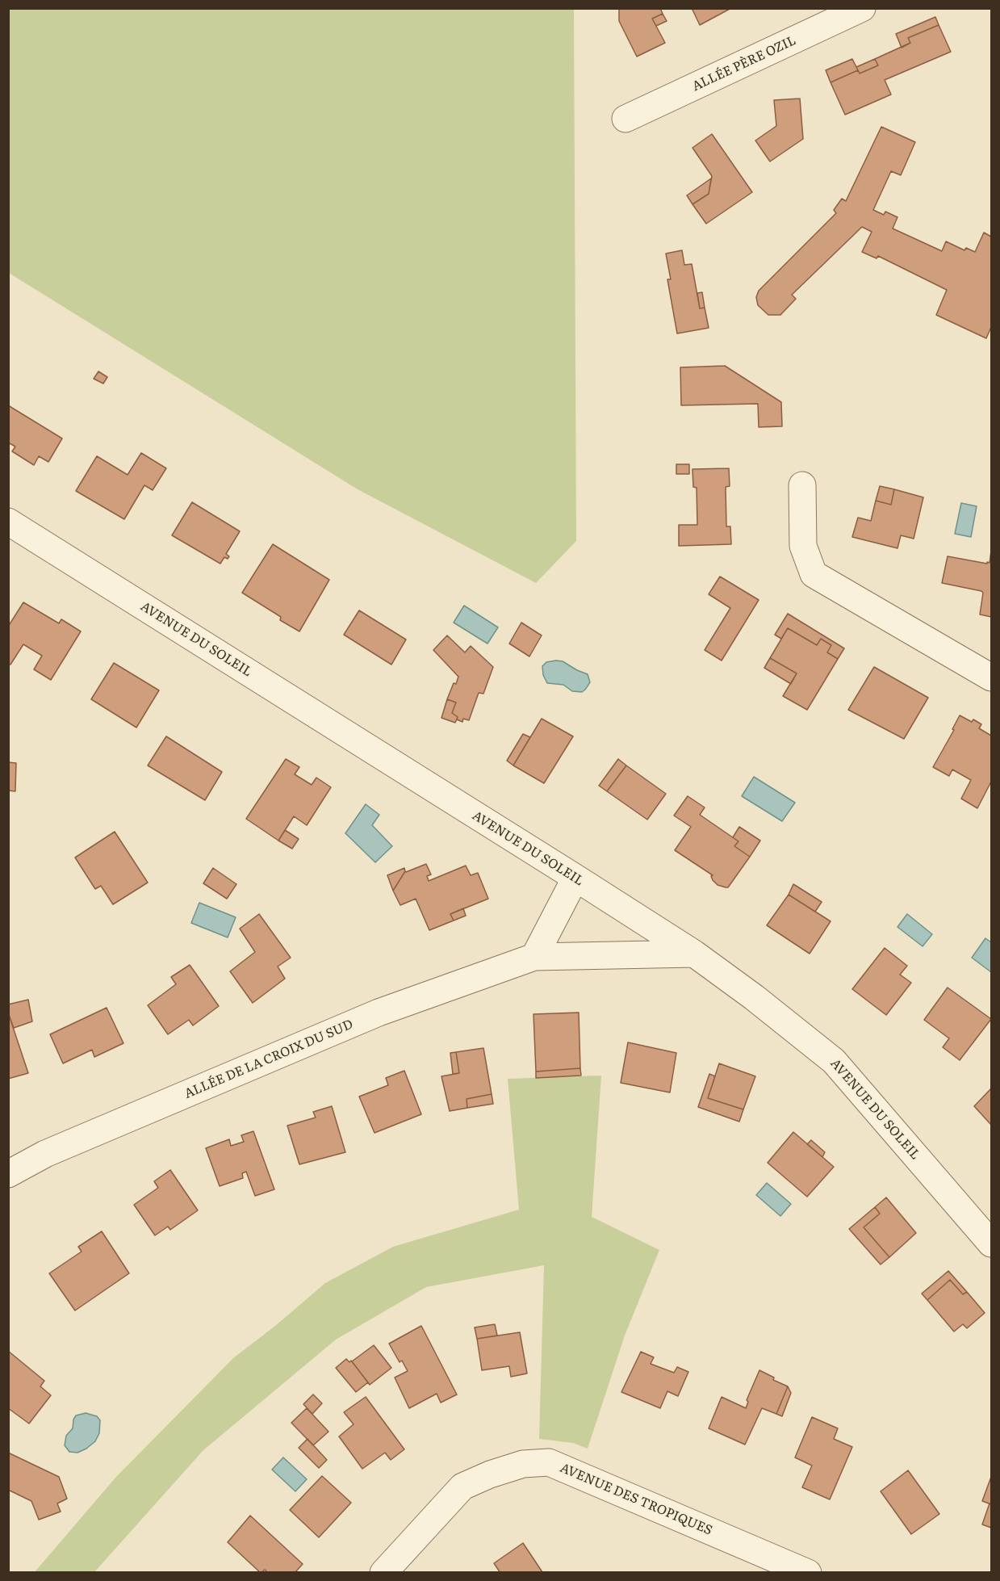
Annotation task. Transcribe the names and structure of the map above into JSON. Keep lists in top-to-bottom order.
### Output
{
  "streets": {
    "street": [
      "ALLÉE PÈRE OZIL",
      "AVENUE DU SOLEIL",
      "ALLÉE DE LA CROIX DU SUD",
      "AVENUE DES TROPIQUES"
    ]
  },
  "crossings": [
    ["AVENUE DU SOLEIL", "ALLÉE DE LA CROIX DU SUD"]
  ]
}
